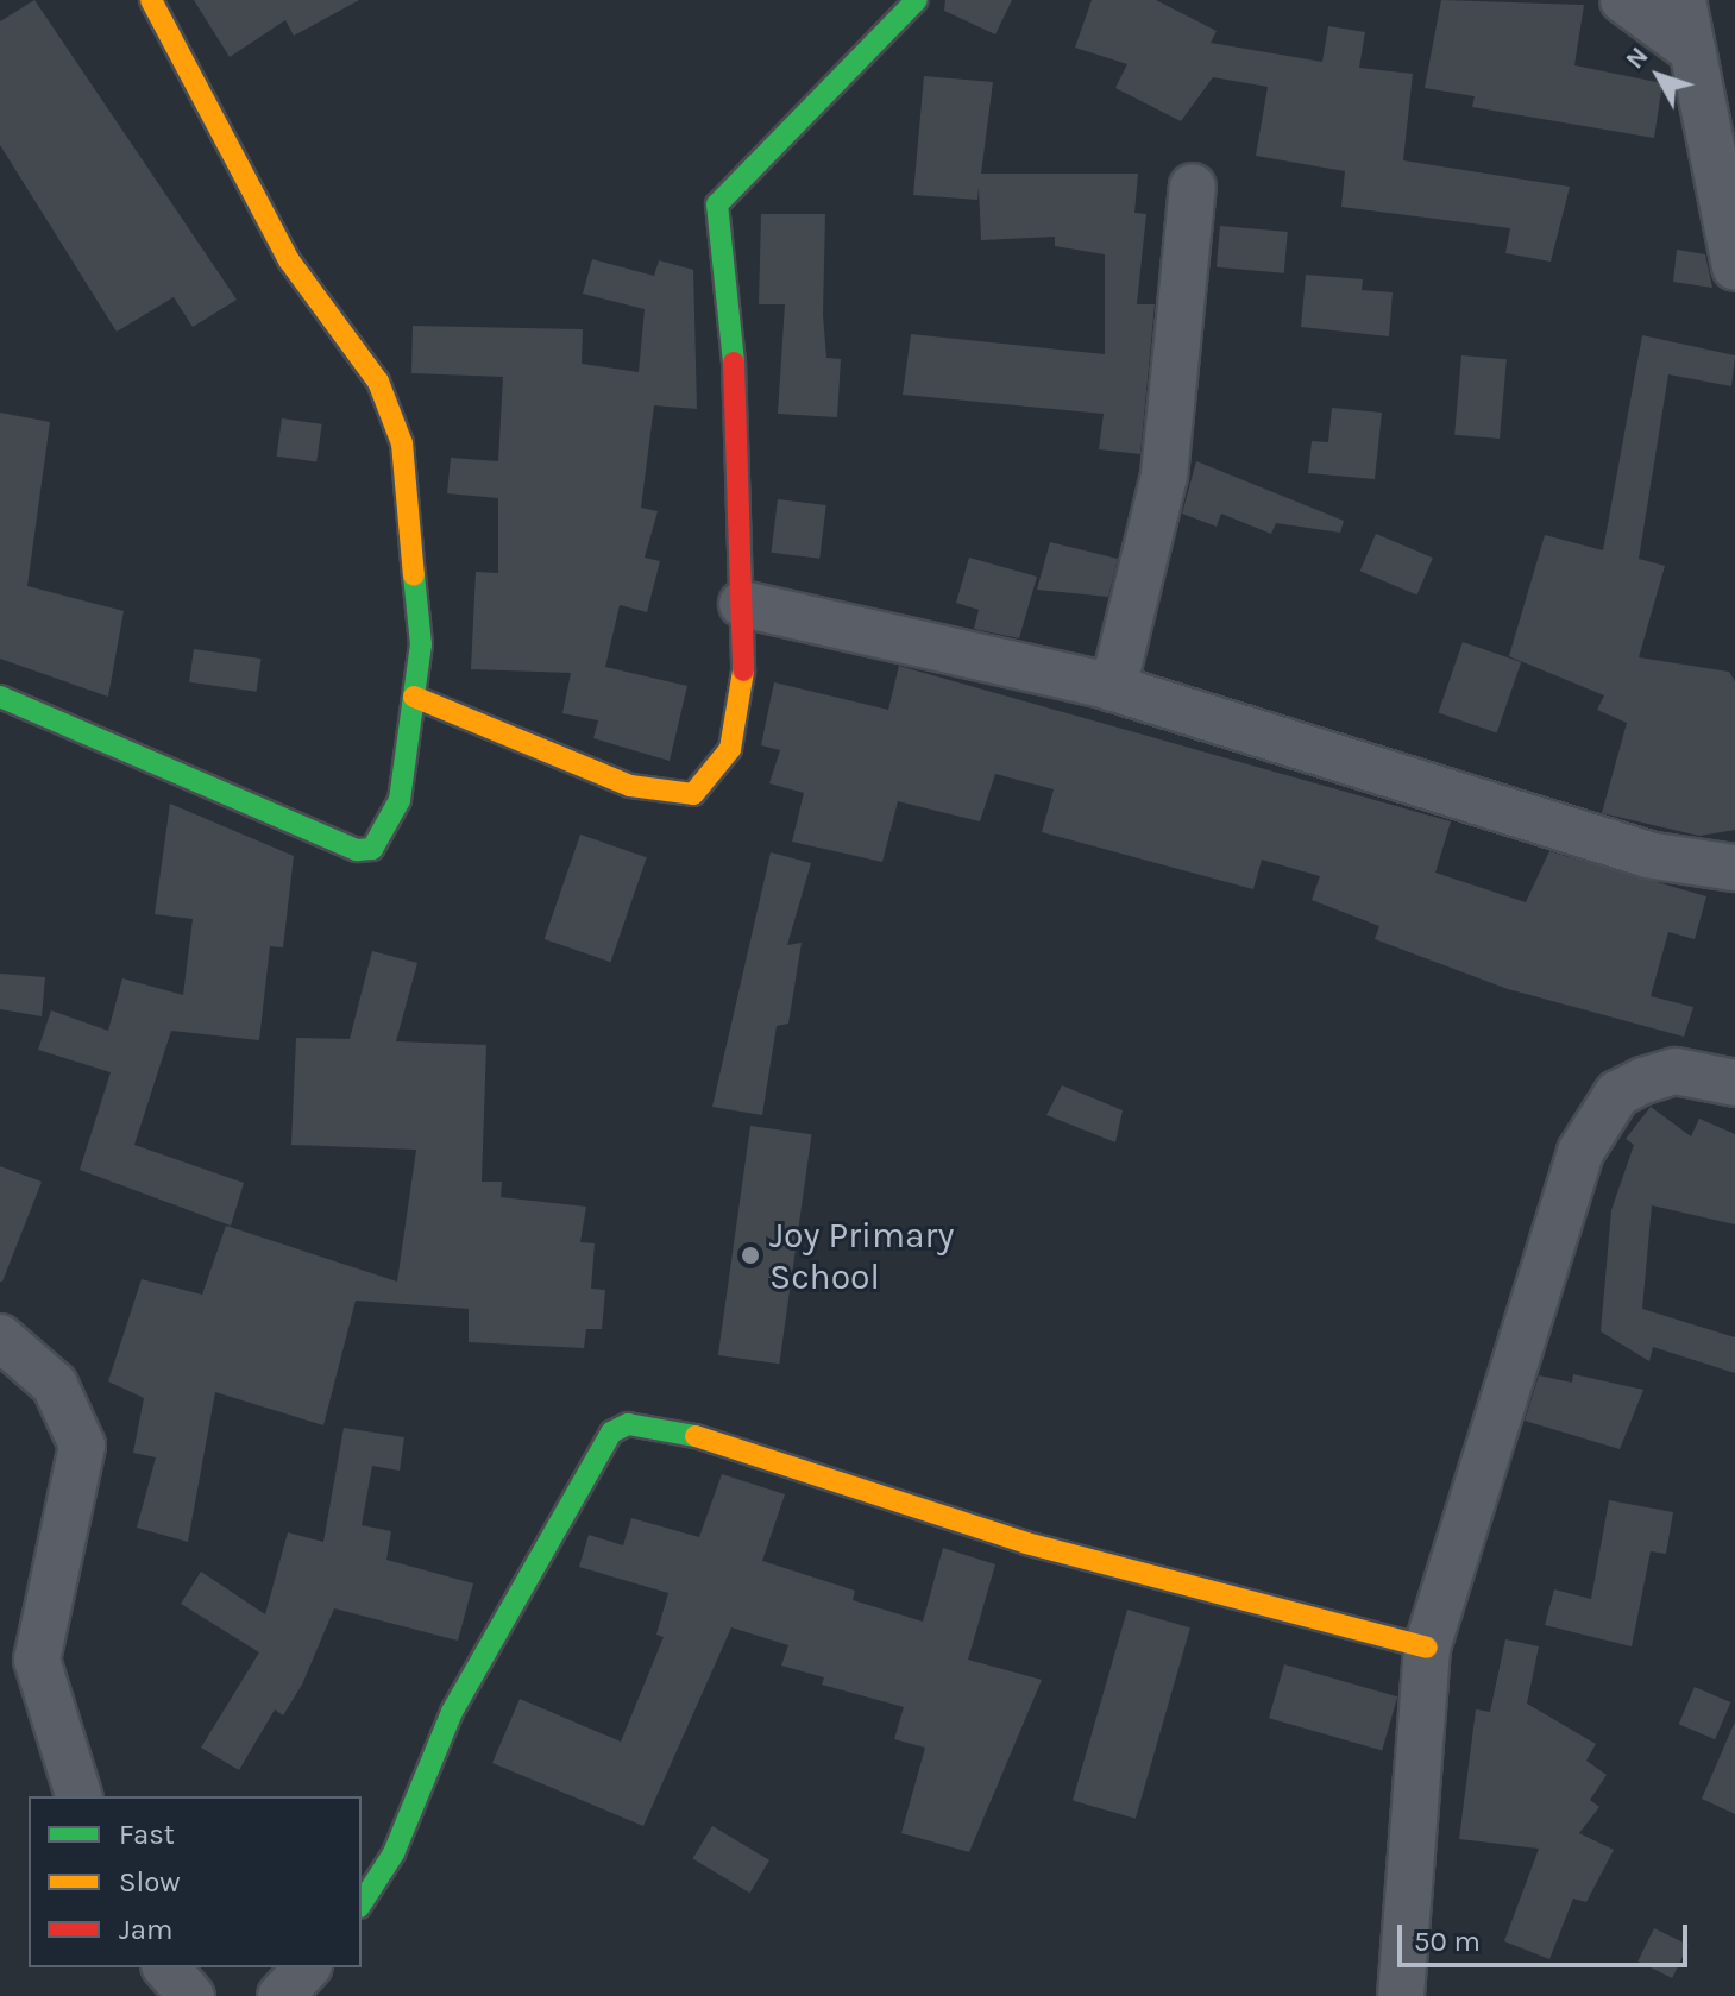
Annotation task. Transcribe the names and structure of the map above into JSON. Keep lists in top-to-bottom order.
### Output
{
  "places": ["Joy Primary School"],
  "legend": ["Fast", "Slow", "Jam"],
  "scale_bar": "50 m",
  "north": "top left"
}
